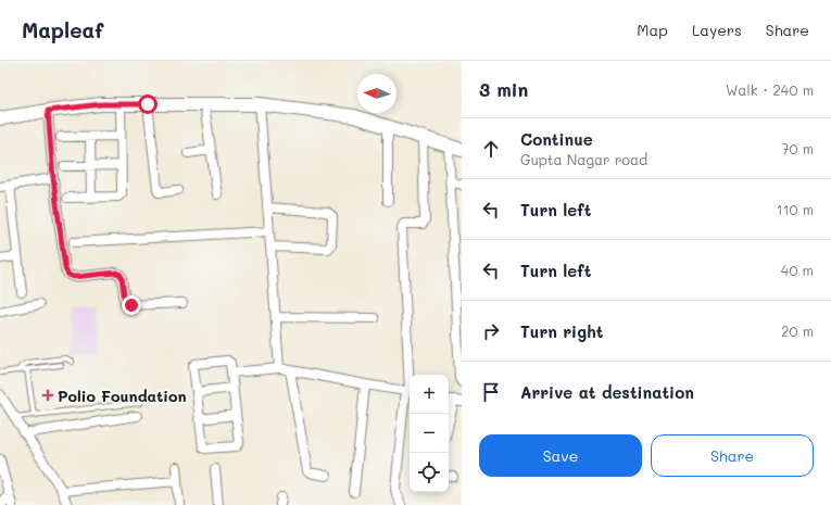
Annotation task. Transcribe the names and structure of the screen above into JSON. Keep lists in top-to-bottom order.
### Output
{
  "places": {
    "health": ["Polio Foundation"]
  },
  "north": "left",
  "page": {
    "header": "Mapleaf",
    "nav": ["Map", "Layers", "Share"],
    "heading": ["3 min", "Walk · 240 m"],
    "list": [
      ["Continue", "Gupta Nagar road", "70 m"],
      ["Turn left", "110 m"],
      ["Turn left", "40 m"],
      ["Turn right", "20 m"],
      "Arrive at destination"
    ],
    "map_buttons": ["+", "−"],
    "buttons": ["Save", "Share"]
  }
}
